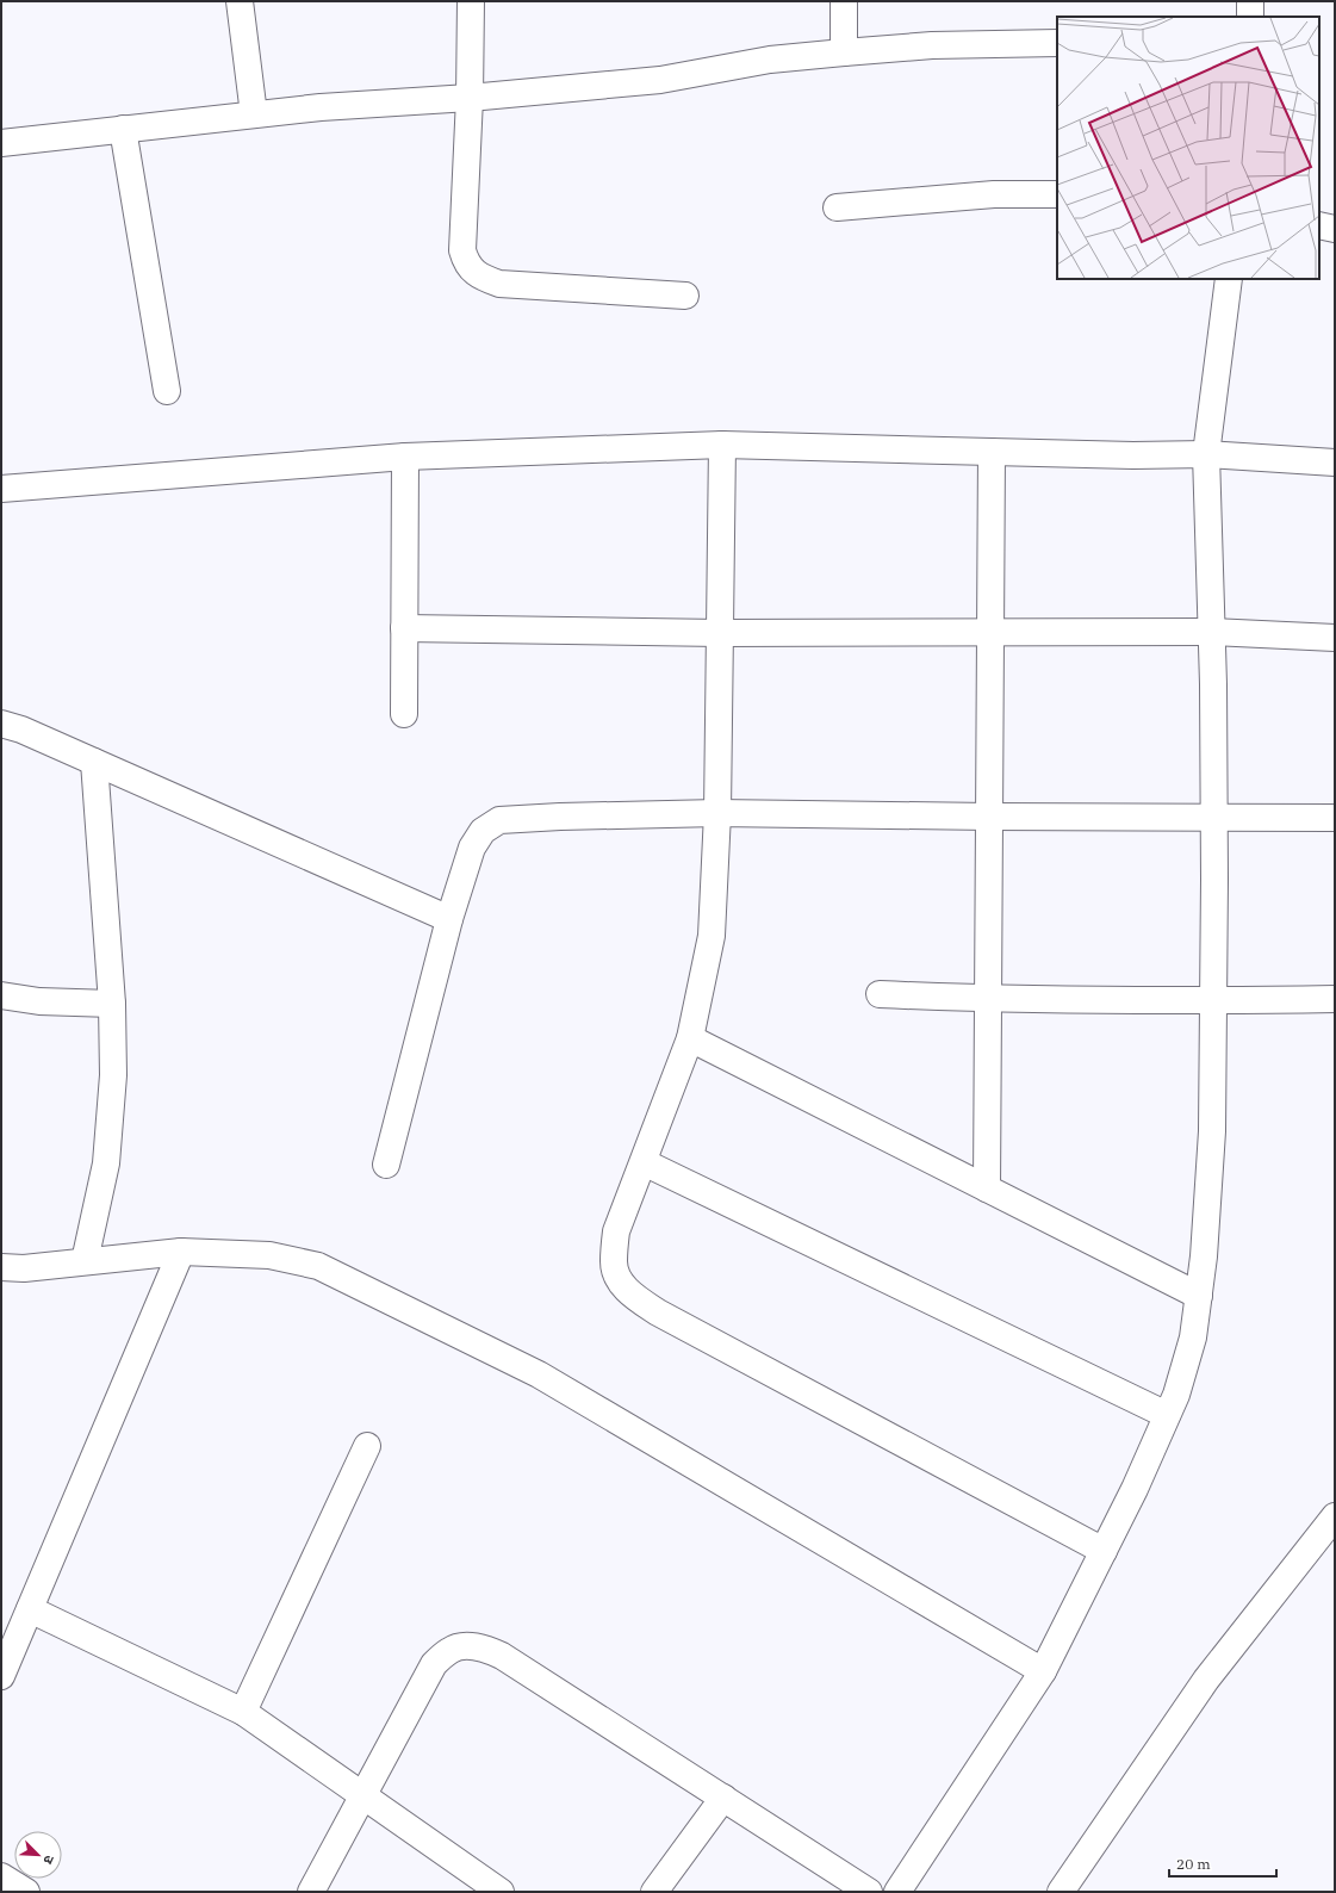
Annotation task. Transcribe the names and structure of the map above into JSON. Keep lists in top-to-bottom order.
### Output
{
  "scale_bar": "20 m",
  "north": "bottom right"
}
